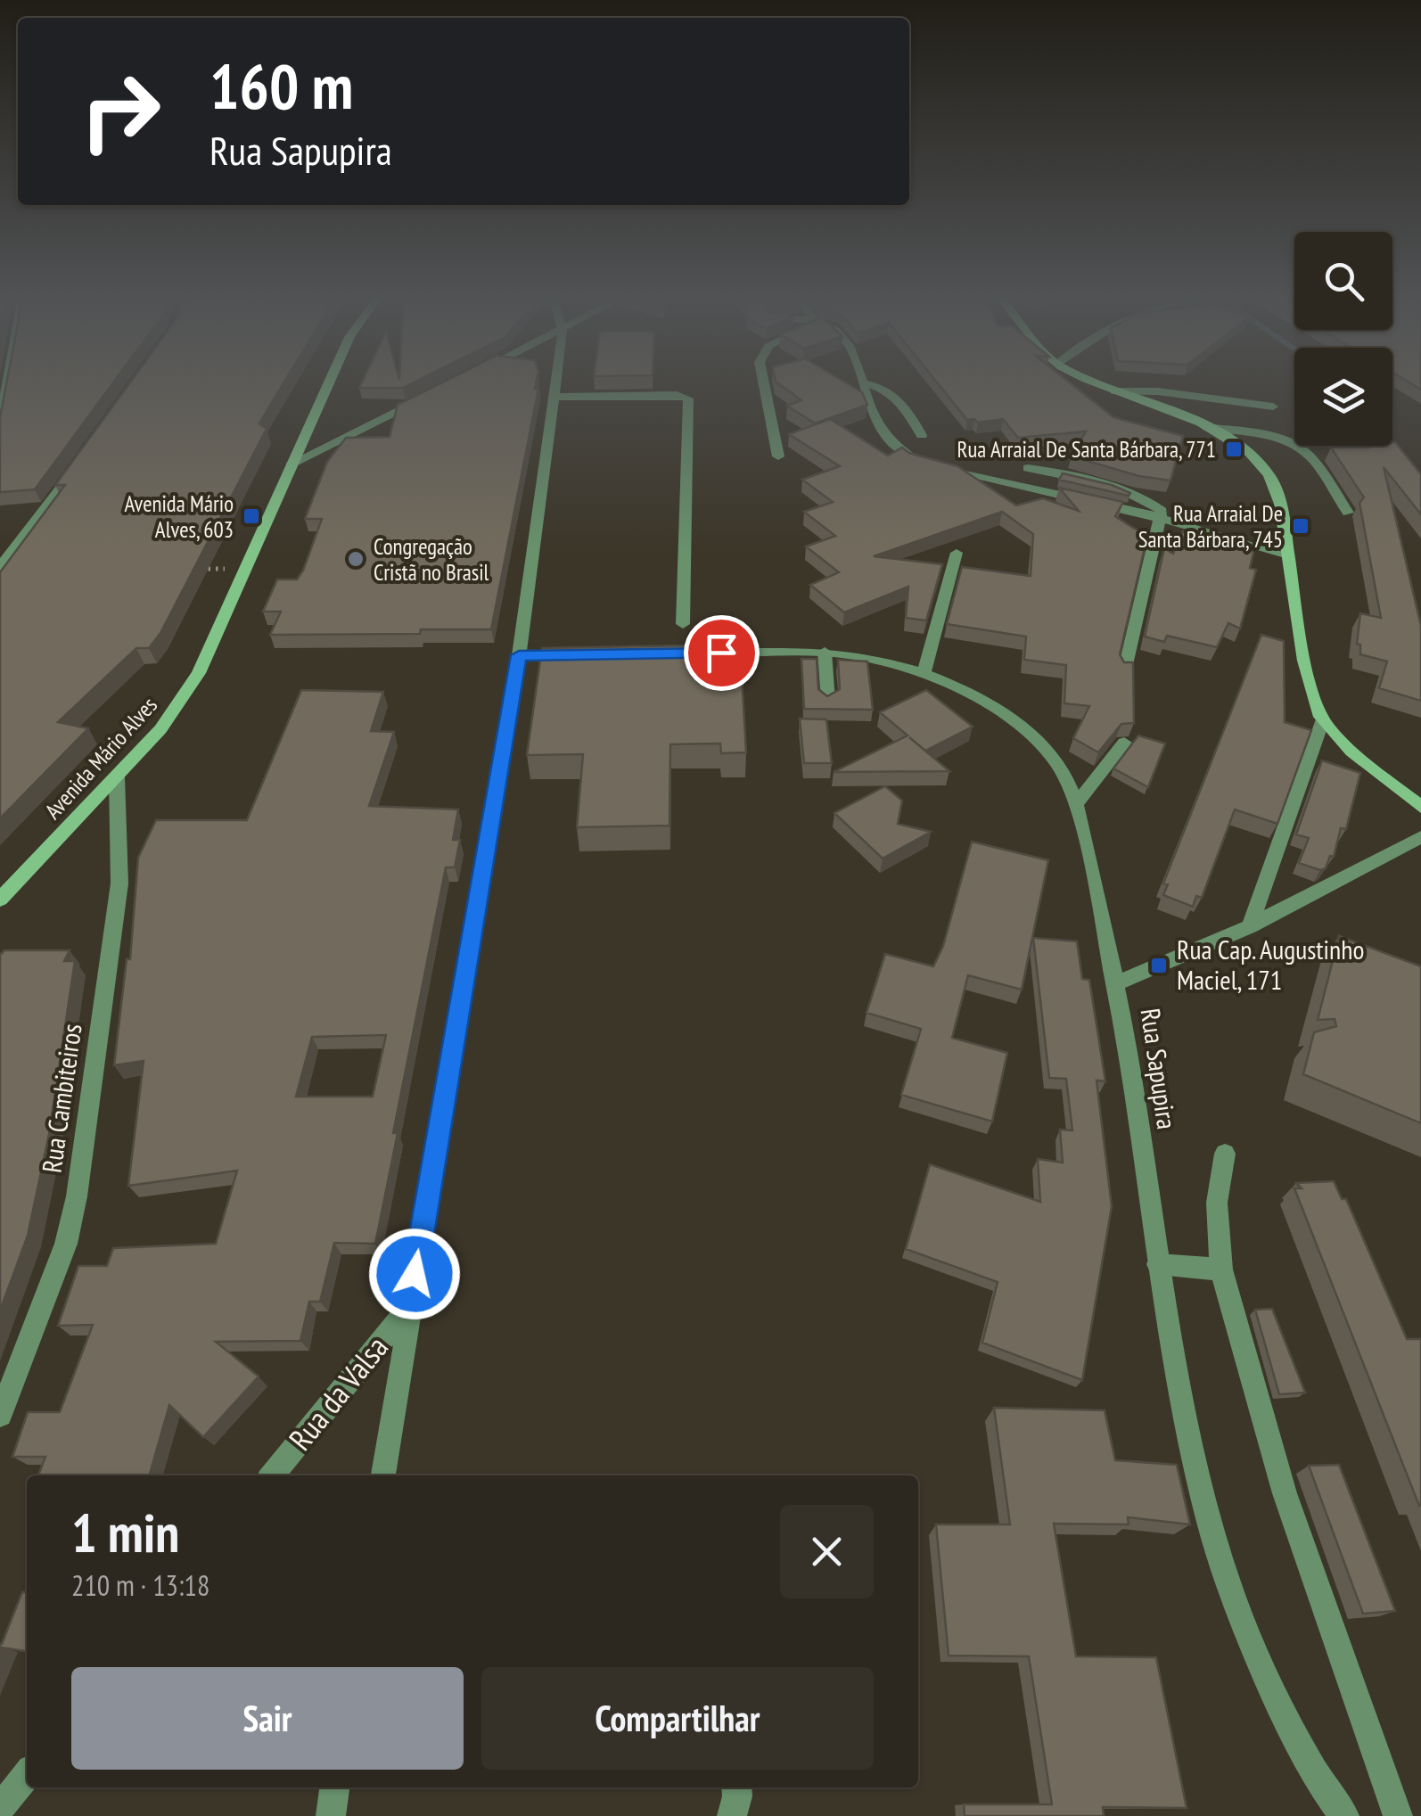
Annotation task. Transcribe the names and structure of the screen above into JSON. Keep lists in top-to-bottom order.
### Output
{
  "streets": {
    "street": [
      "Avenida Mário Alves",
      "Rua Sapupira",
      "Rua Cambiteiros",
      "Rua da Valsa"
    ]
  },
  "crossings": [
    ["Avenida Mário Alves", "Rua Cambiteiros"]
  ],
  "places": {
    "transit": [
      "Rua Arraial De Santa Bárbara, 771",
      "Avenida Mário Alves, 603",
      "Rua Arraial De Santa Bárbara, 745",
      "Rua Cap. Augustinho Maciel, 171"
    ],
    "other": ["Congregação Cristã no Brasil"]
  },
  "page": {
    "turn": ["160 m", "Rua Sapupira"],
    "heading": ["1 min", "210 m · 13:18"],
    "buttons": ["Sair", "Compartilhar"]
  }
}
